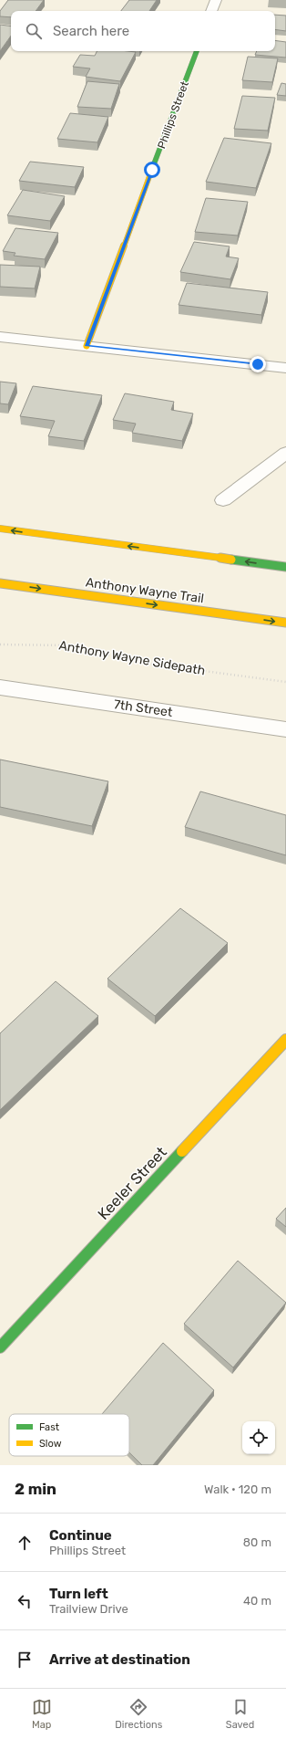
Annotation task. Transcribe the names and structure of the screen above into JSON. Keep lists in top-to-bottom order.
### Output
{
  "streets": {
    "main road": ["Phillips Street", "Anthony Wayne Trail", "Keeler Street"],
    "street": ["7th Street"],
    "path": ["Anthony Wayne Sidepath"]
  },
  "legend": ["Fast", "Slow"],
  "page": {
    "search": "Search here",
    "heading": ["2 min", "Walk · 120 m"],
    "list": [
      ["Continue", "Phillips Street", "80 m"],
      ["Turn left", "Trailview Drive", "40 m"],
      "Arrive at destination"
    ],
    "nav": ["Map", "Directions", "Saved"]
  }
}
